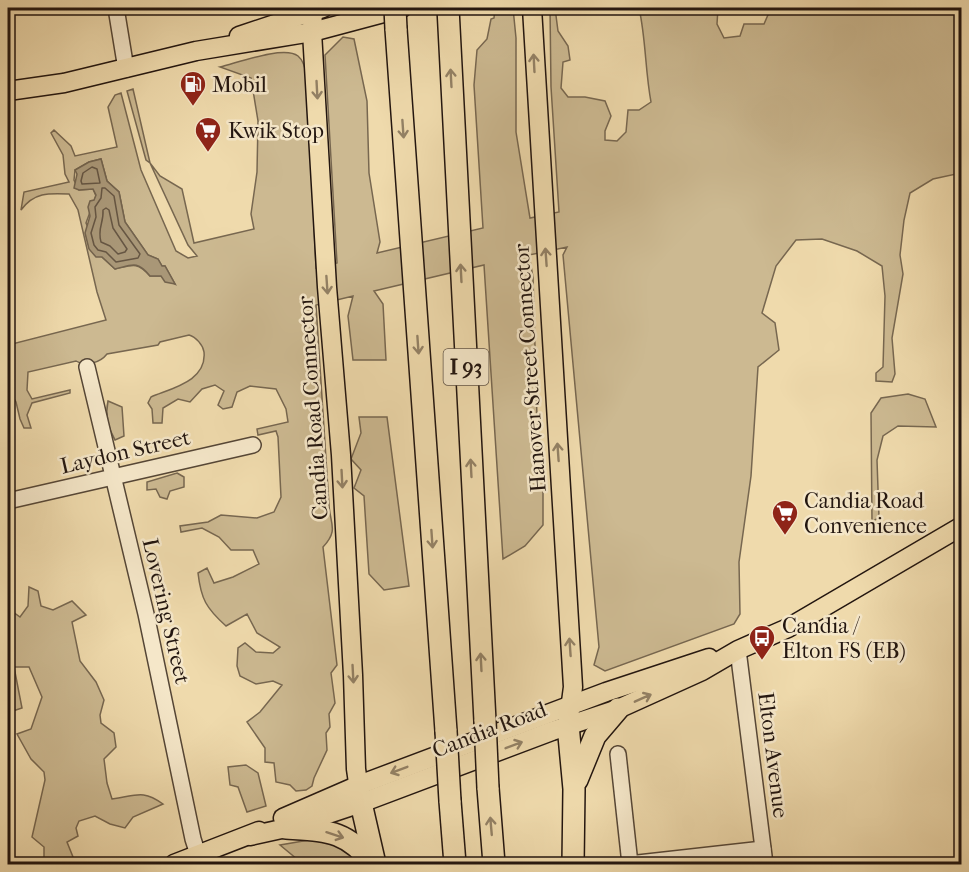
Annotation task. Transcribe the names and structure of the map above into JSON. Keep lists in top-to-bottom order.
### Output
{
  "streets": {
    "highway": ["I 93"],
    "main road": ["Hanover Street Connector", "Candia Road Connector", "Candia Road"],
    "street": ["Laydon Street", "Lovering Street", "Elton Avenue"]
  },
  "crossings": [
    ["Hanover Street Connector", "Candia Road"],
    ["Candia Road Connector", "Candia Road"],
    ["Laydon Street", "Lovering Street"],
    ["Lovering Street", "Candia Road"],
    ["Candia Road", "Elton Avenue"]
  ],
  "one_way": ["Hanover Street Connector", "Candia Road Connector"],
  "places": {
    "fuel station": ["Mobil"],
    "supermarket": ["Kwik Stop", "Candia Road Convenience"],
    "bus stop": ["Candia / Elton FS (EB)"]
  }
}
